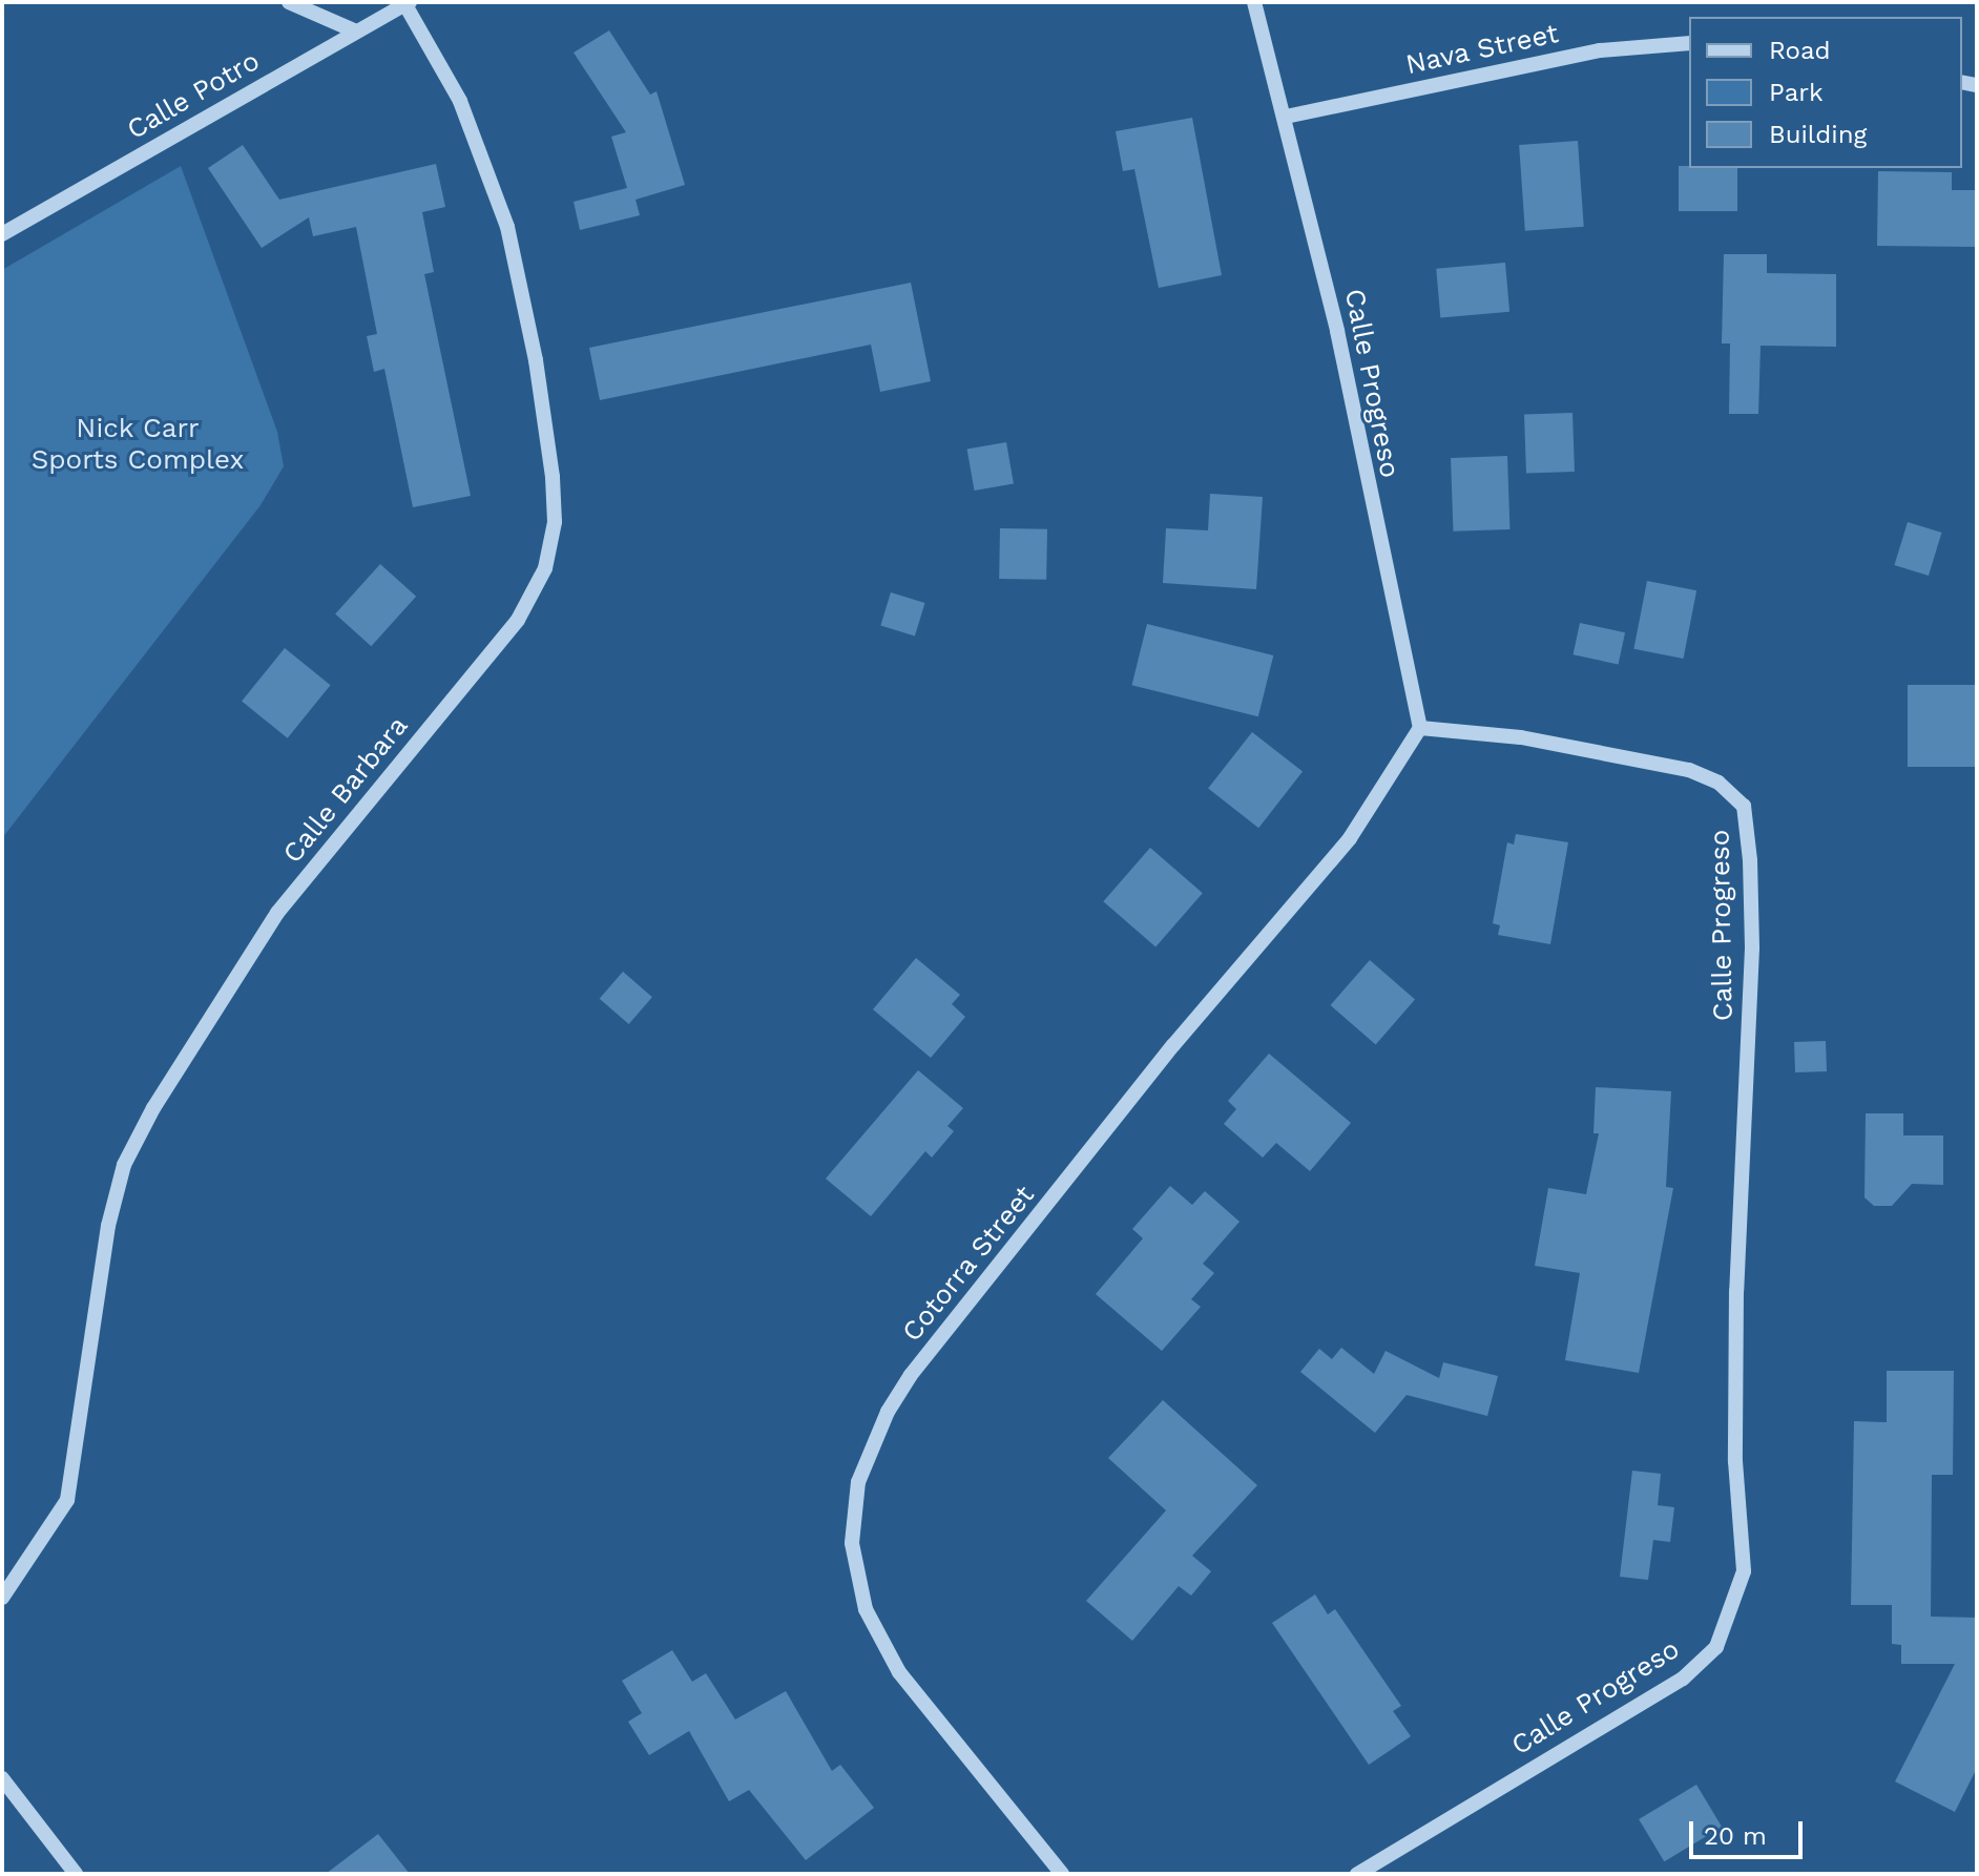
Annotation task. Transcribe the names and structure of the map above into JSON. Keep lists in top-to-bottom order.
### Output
{
  "streets": {
    "street": [
      "Nava Street",
      "Calle Potro",
      "Calle Progreso",
      "Calle Barbara",
      "Cotorra Street"
    ]
  },
  "crossings": [
    ["Nava Street", "Calle Progreso"],
    ["Calle Potro", "Calle Barbara"],
    ["Calle Progreso", "Cotorra Street"]
  ],
  "parks": ["Nick Carr Sports Complex"],
  "legend": ["Road", "Park", "Building"],
  "scale_bar": "20 m"
}
